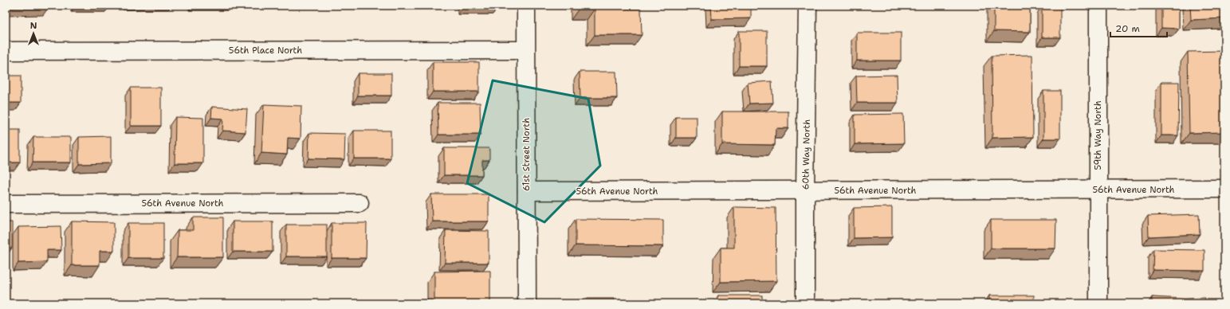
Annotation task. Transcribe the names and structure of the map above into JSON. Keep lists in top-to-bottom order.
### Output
{
  "streets": {
    "street": [
      "56th Place North",
      "59th Way North",
      "61st Street North",
      "60th Way North",
      "56th Avenue North"
    ]
  },
  "crossings": [
    ["56th Place North", "61st Street North"],
    ["59th Way North", "56th Avenue North"],
    ["61st Street North", "56th Avenue North"],
    ["60th Way North", "56th Avenue North"]
  ],
  "scale_bar": "20 m",
  "north": "top"
}
